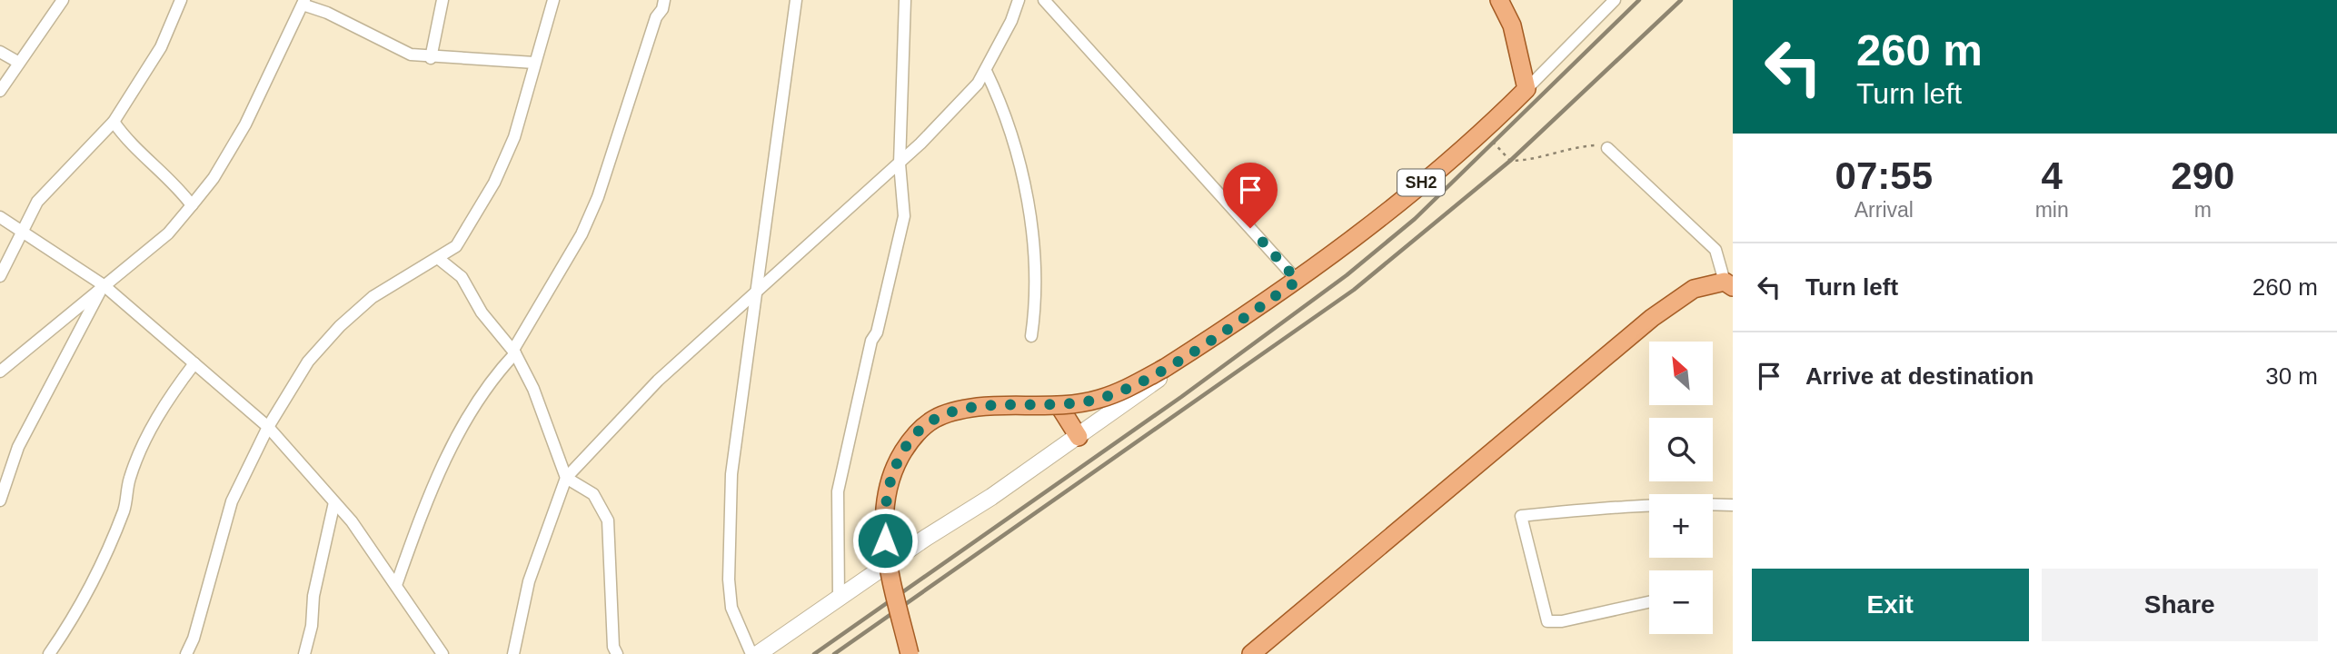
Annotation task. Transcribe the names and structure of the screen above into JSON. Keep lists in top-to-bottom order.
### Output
{
  "streets": {
    "main road": ["SH2"]
  },
  "north": "top left",
  "page": {
    "turn": ["260 m", "Turn left"],
    "eta": [
      "07:55",
      "Arrival",
      "4",
      "min",
      "290",
      "m"
    ],
    "list": [
      {
        "name": "Turn left",
        "value": "260 m"
      },
      {
        "name": "Arrive at destination",
        "value": "30 m"
      }
    ],
    "map_buttons": ["+", "−"],
    "buttons": ["Exit", "Share"]
  }
}
